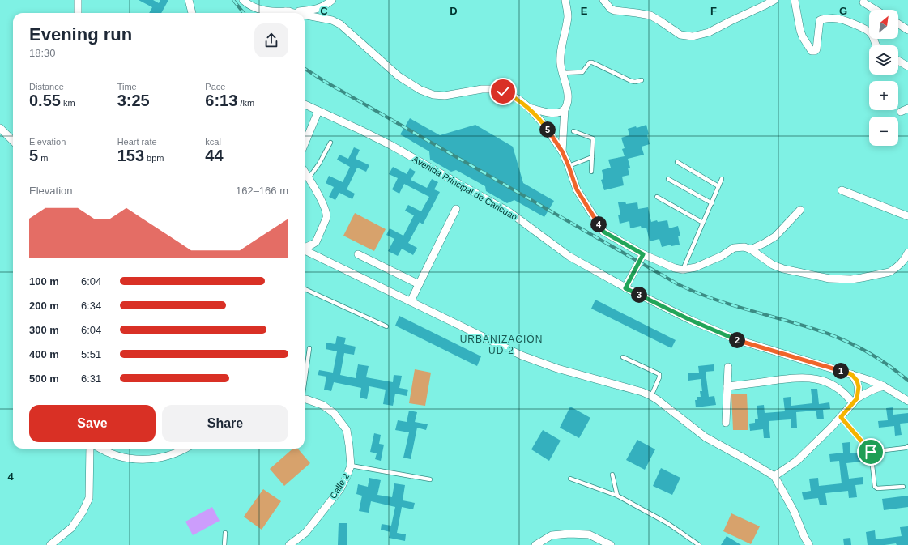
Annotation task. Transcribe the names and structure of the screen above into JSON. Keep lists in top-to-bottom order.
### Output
{
  "streets": {
    "street": ["Avenida Principal de Caricuao", "Calle 2"]
  },
  "districts": ["URBANIZACIÓN UD-2"],
  "north": "top right",
  "page": {
    "map_buttons": ["+", "−"],
    "heading": ["Evening run", "18:30"],
    "stats": [
      ["Distance", "0.55 km"],
      ["Time", "3:25"],
      ["Pace", "6:13 /km"],
      ["Elevation", "5 m"],
      ["Heart rate", "153 bpm"],
      ["kcal", "44"]
    ],
    "pins": [
      "5",
      "4",
      "3",
      "2",
      "1"
    ],
    "chart": ["Elevation", "162–166 m"],
    "list": [
      {
        "name": "100 m",
        "note": "6:04"
      },
      {
        "name": "200 m",
        "note": "6:34"
      },
      {
        "name": "300 m",
        "note": "6:04"
      },
      {
        "name": "400 m",
        "note": "5:51"
      },
      {
        "name": "500 m",
        "note": "6:31"
      }
    ],
    "buttons": ["Save", "Share"]
  },
  "grid": {
    "columns": [
      "C",
      "D",
      "E",
      "F",
      "G"
    ],
    "rows": ["4"]
  }
}
